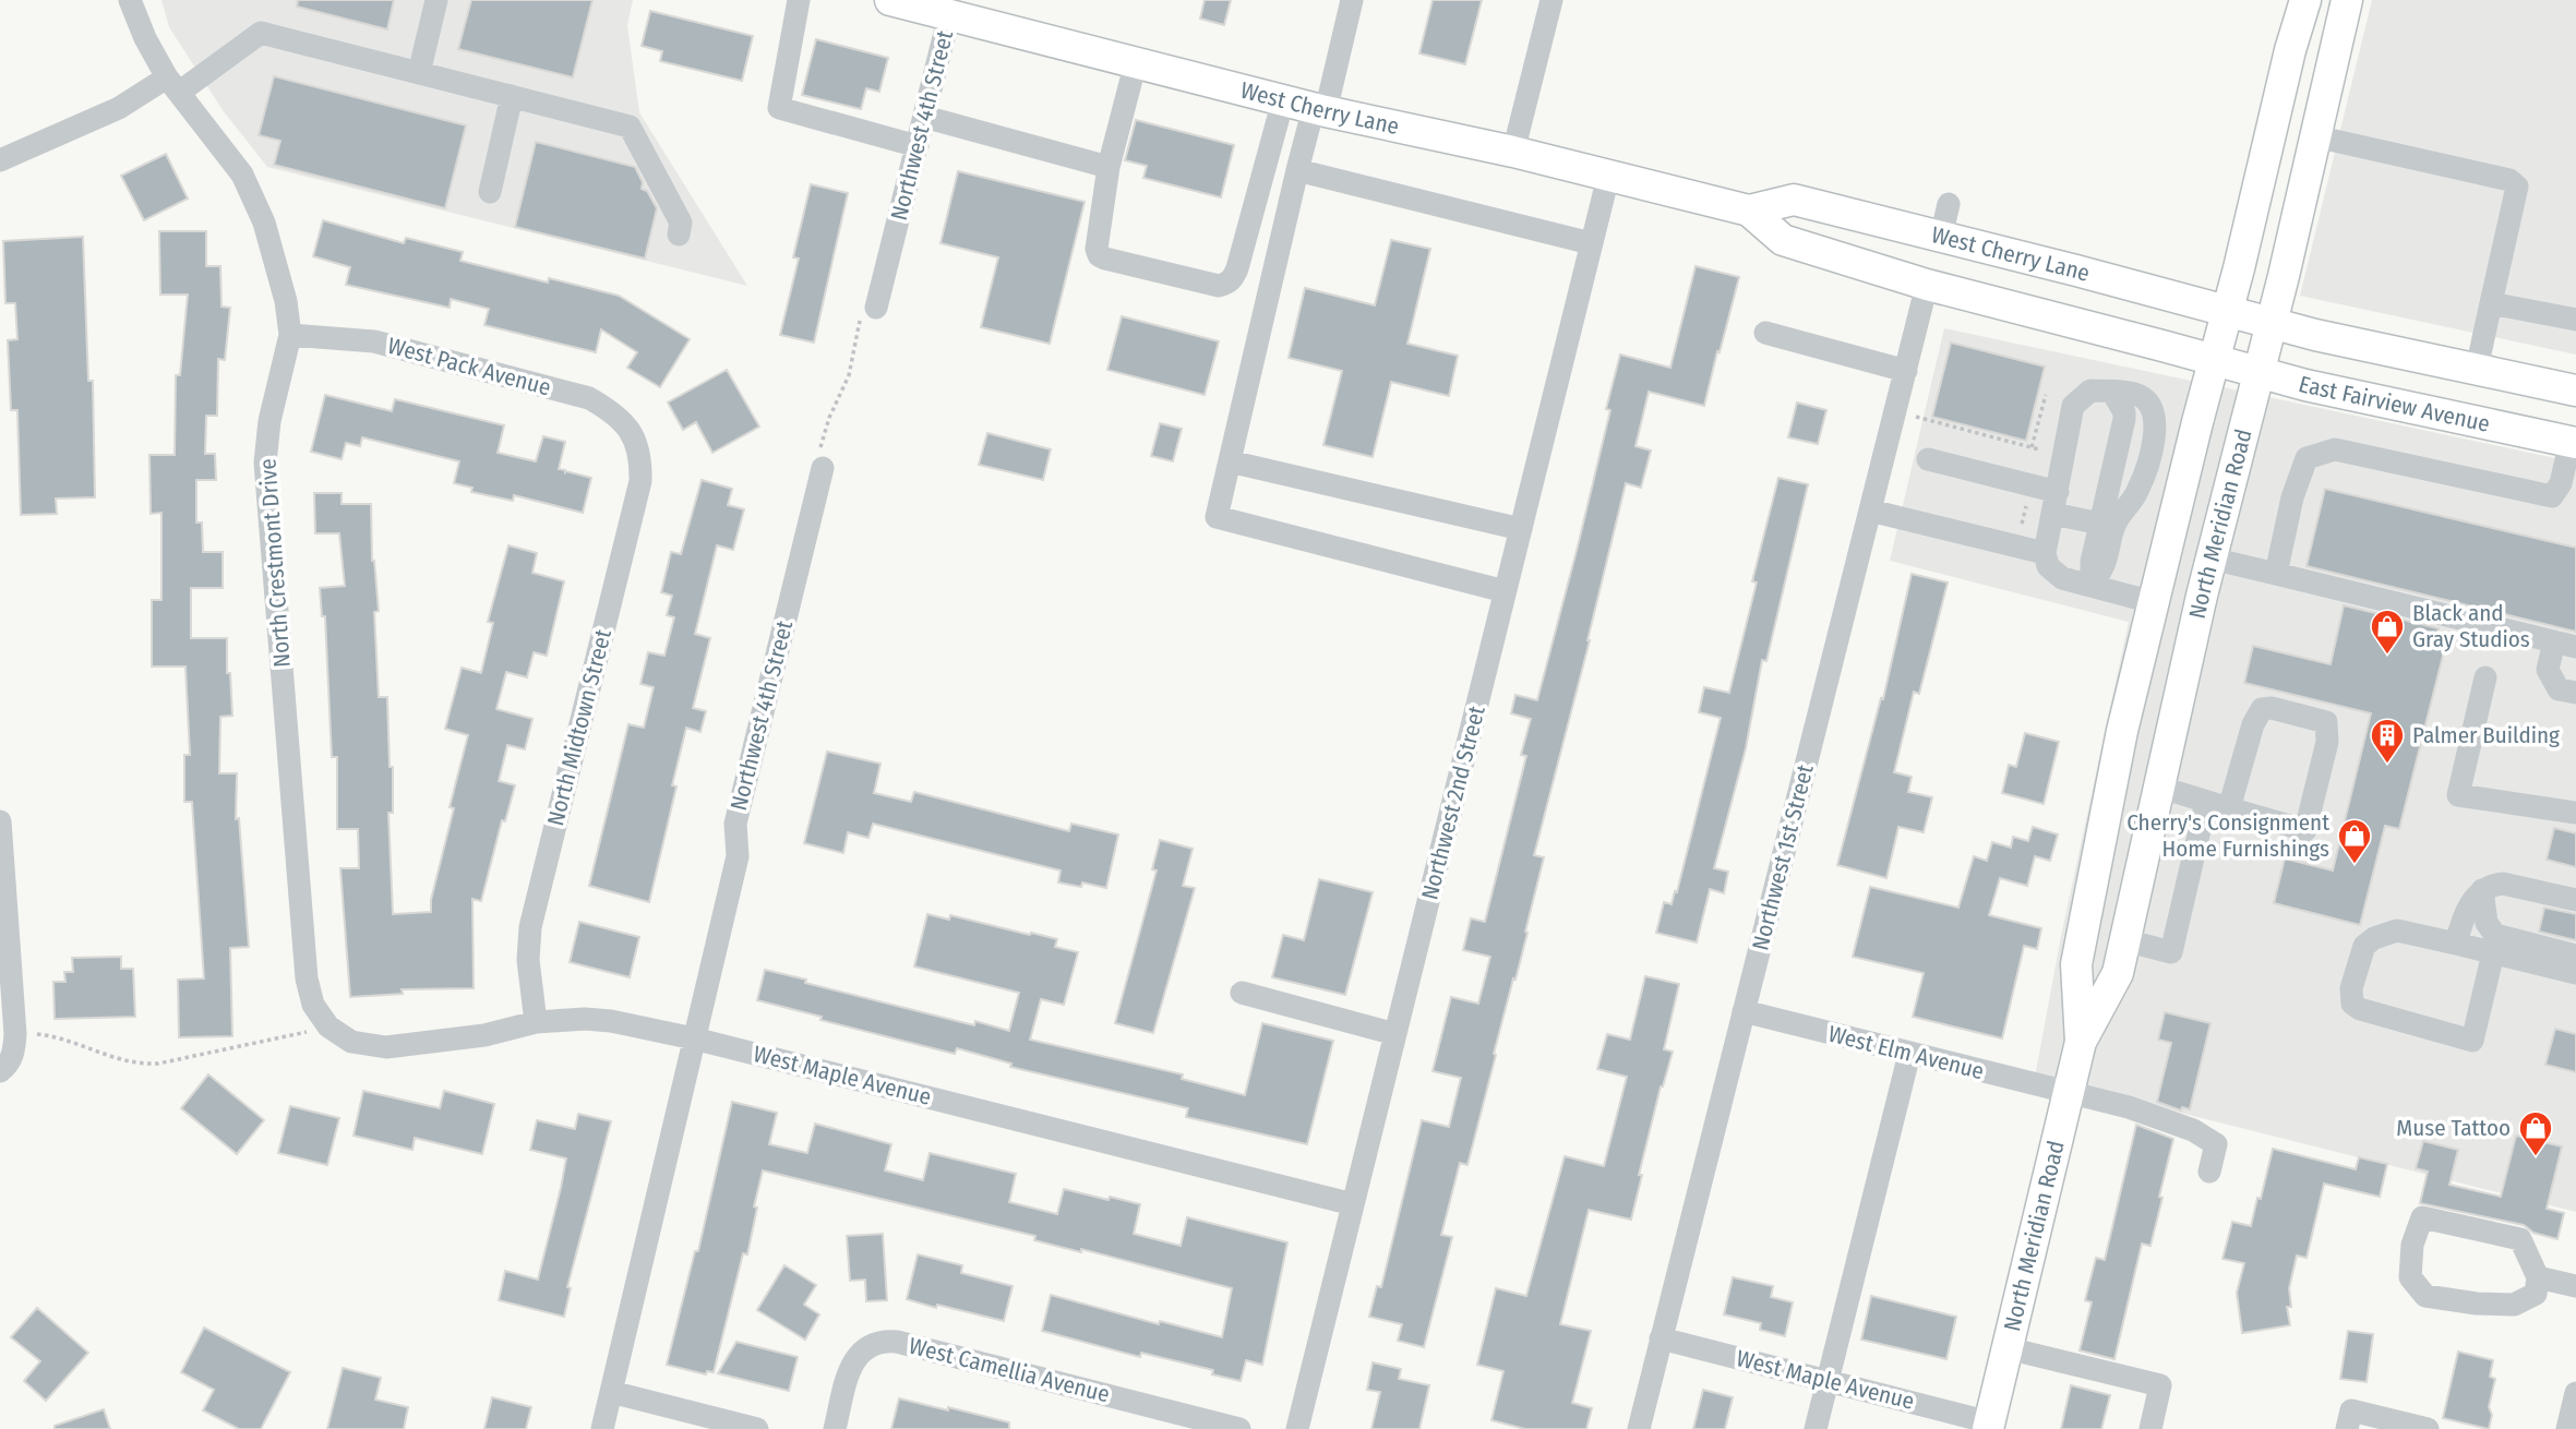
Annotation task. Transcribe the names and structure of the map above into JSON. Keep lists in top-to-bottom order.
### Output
{
  "streets": {
    "main road": ["West Cherry Lane", "East Fairview Avenue", "North Meridian Road"],
    "street": [
      "Northwest 4th Street",
      "West Pack Avenue",
      "North Crestmont Drive",
      "North Midtown Street",
      "Northwest 2nd Street",
      "Northwest 1st Street",
      "West Elm Avenue",
      "West Maple Avenue",
      "West Camellia Avenue"
    ]
  },
  "crossings": [
    ["West Cherry Lane", "Northwest 4th Street"],
    ["West Cherry Lane", "East Fairview Avenue"],
    ["West Cherry Lane", "North Meridian Road"],
    ["West Cherry Lane", "Northwest 2nd Street"],
    ["West Cherry Lane", "Northwest 1st Street"],
    ["Northwest 4th Street", "West Maple Avenue"],
    ["West Pack Avenue", "North Crestmont Drive"],
    ["West Pack Avenue", "North Midtown Street"],
    ["East Fairview Avenue", "North Meridian Road"],
    ["North Meridian Road", "West Elm Avenue"],
    ["North Meridian Road", "West Maple Avenue"],
    ["North Crestmont Drive", "West Maple Avenue"],
    ["North Midtown Street", "West Maple Avenue"],
    ["Northwest 2nd Street", "West Maple Avenue"],
    ["Northwest 1st Street", "West Elm Avenue"],
    ["Northwest 1st Street", "West Maple Avenue"]
  ],
  "places": {
    "shop": ["Black and Gray Studios", "Cherry's Consignment Home Furnishings", "Muse Tattoo"],
    "building": ["Palmer Building"]
  }
}
